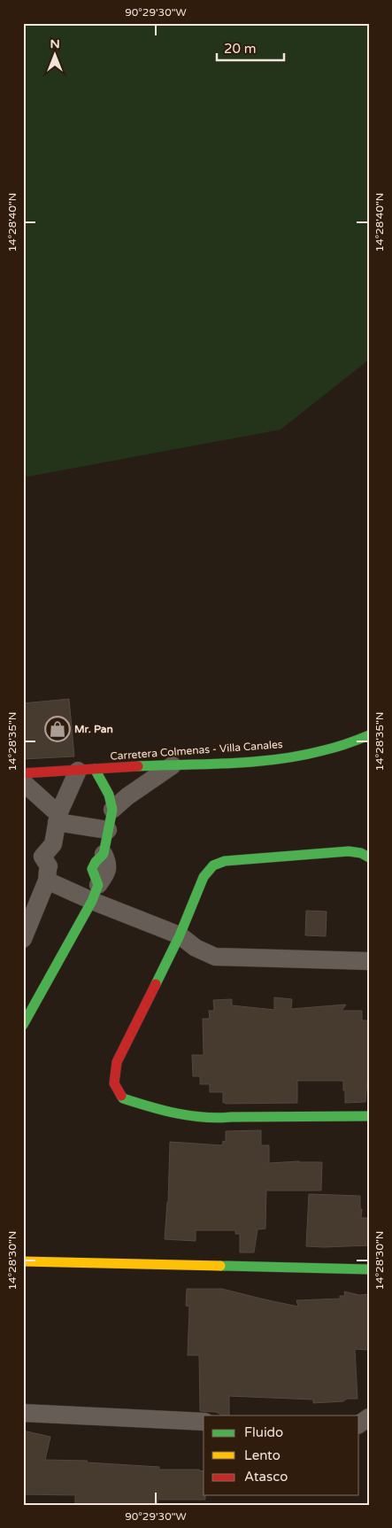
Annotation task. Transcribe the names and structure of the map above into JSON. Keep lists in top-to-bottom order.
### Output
{
  "streets": {
    "street": ["Carretera Colmenas - Villa Canales"]
  },
  "places": {
    "shop": ["Mr. Pan"]
  },
  "legend": ["Fluido", "Lento", "Atasco"],
  "scale_bar": "20 m",
  "north": "top",
  "coordinates": [
    "90°29'30\"W",
    "14°28'40\"N",
    "14°28'35\"N",
    "14°28'30\"N"
  ]
}
